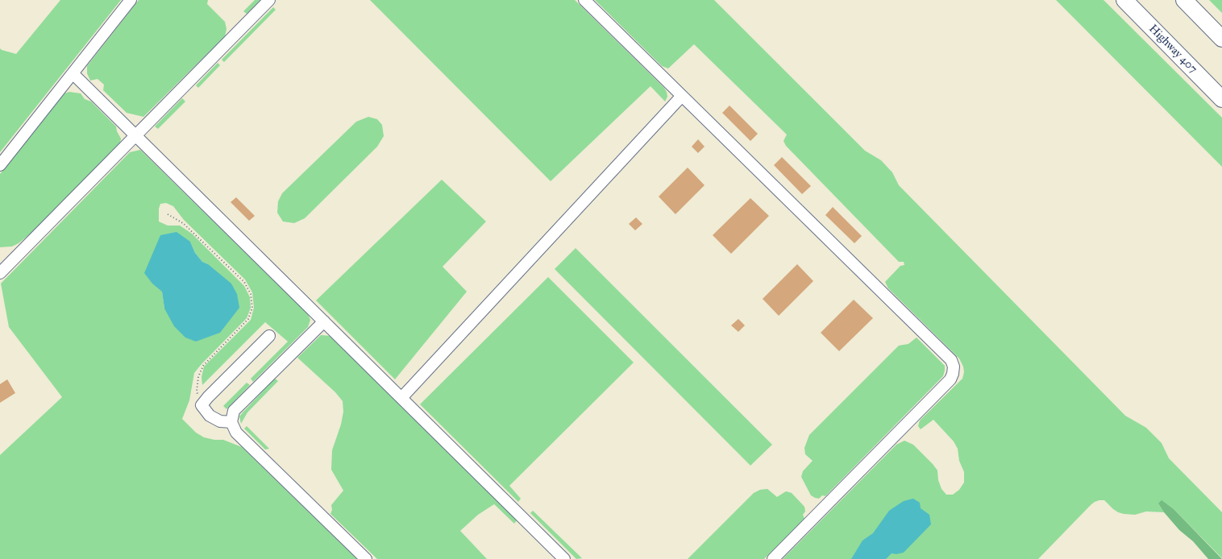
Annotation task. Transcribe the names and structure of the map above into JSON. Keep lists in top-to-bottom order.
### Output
{
  "streets": {
    "highway": ["Highway 407"]
  }
}
